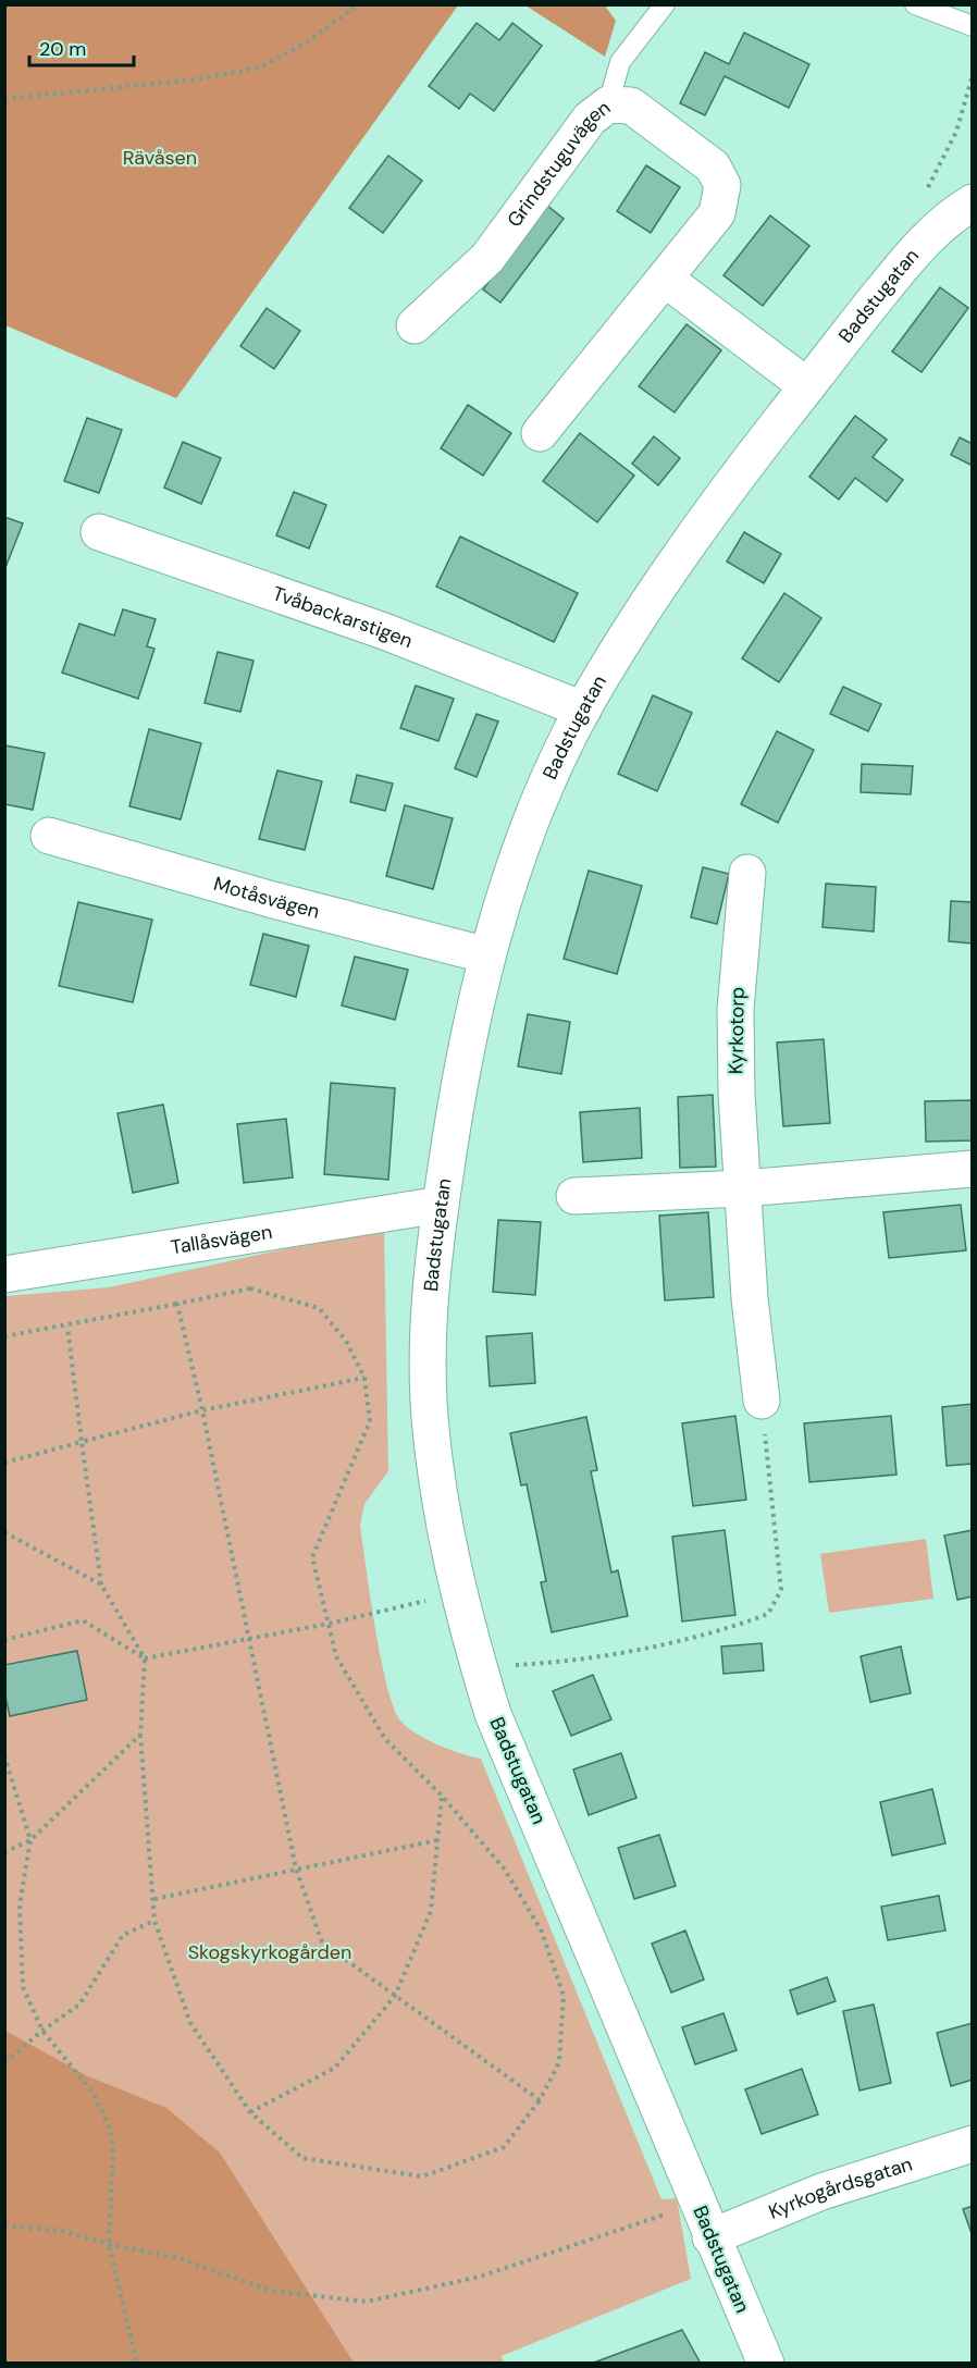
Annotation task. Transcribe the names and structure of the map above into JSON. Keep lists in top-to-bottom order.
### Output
{
  "streets": {
    "street": [
      "Grindstuguvägen",
      "Badstugatan",
      "Tvåbackarstigen",
      "Motåsvägen",
      "Kyrkotorp",
      "Tallåsvägen",
      "Kyrkogårdsgatan"
    ]
  },
  "crossings": [
    ["Badstugatan", "Tvåbackarstigen"],
    ["Badstugatan", "Motåsvägen"],
    ["Badstugatan", "Tallåsvägen"],
    ["Badstugatan", "Kyrkogårdsgatan"]
  ],
  "parks": ["Rävåsen", "Skogskyrkogården"],
  "scale_bar": "20 m"
}
